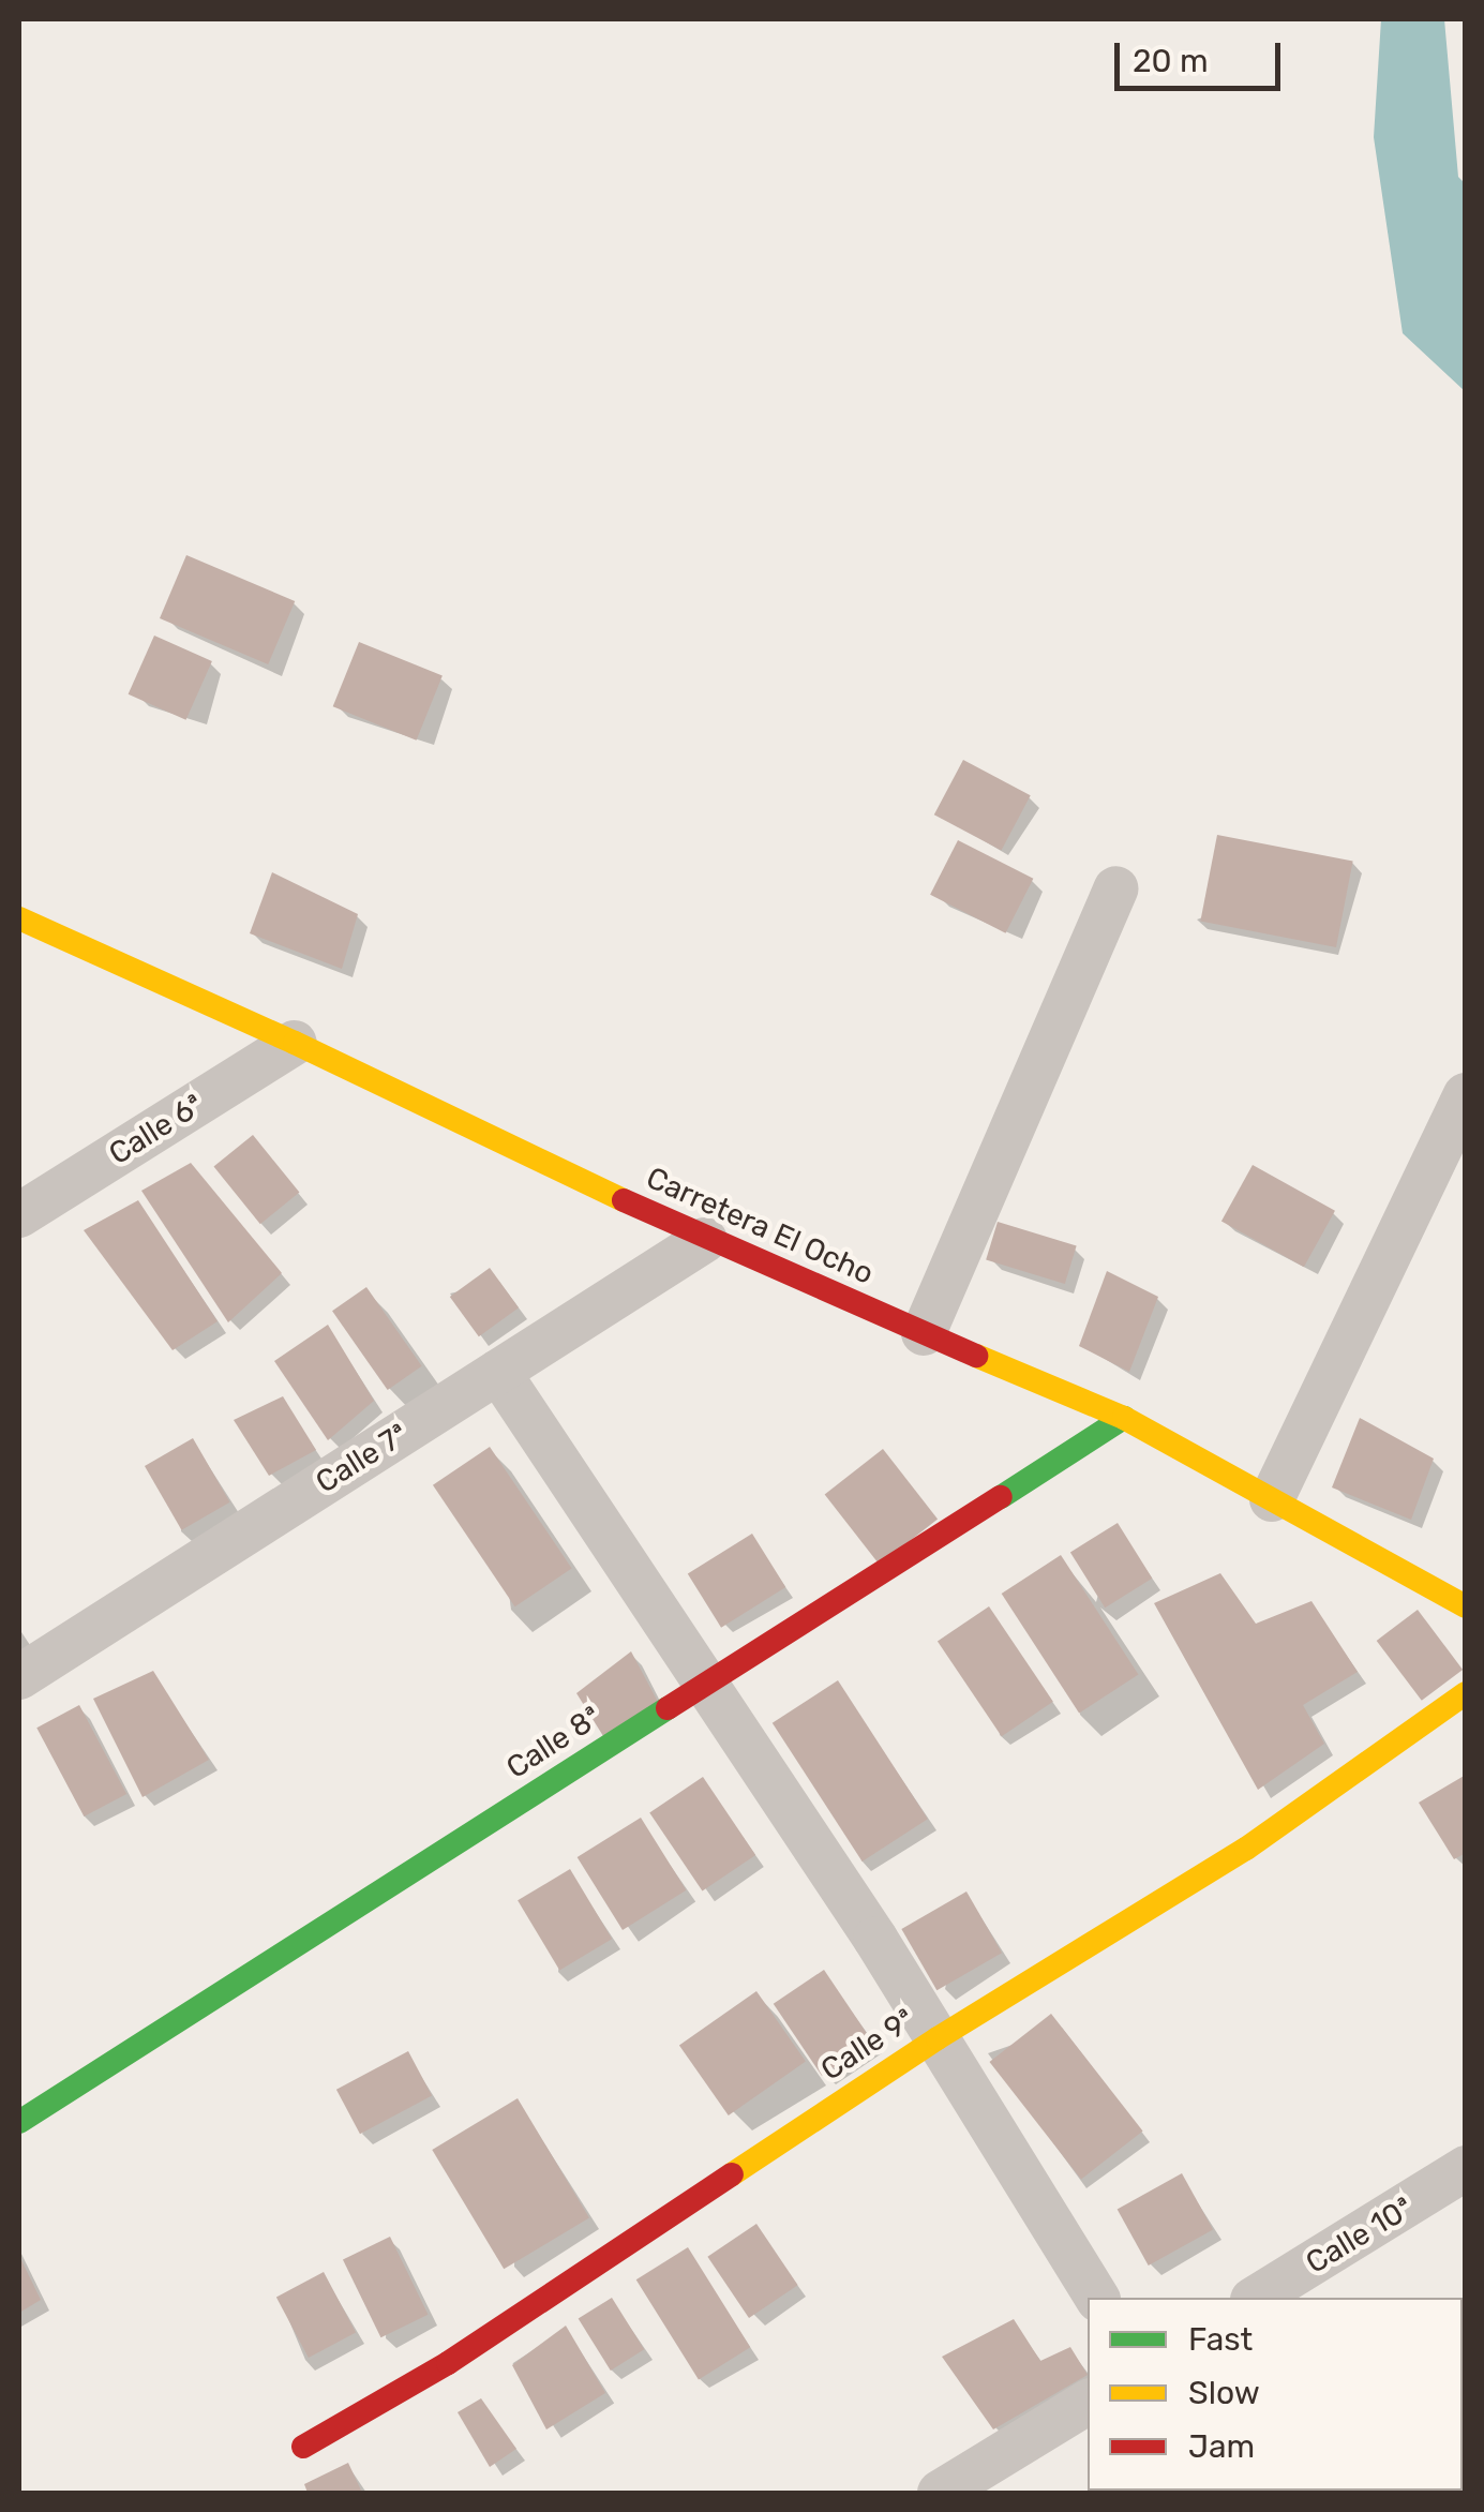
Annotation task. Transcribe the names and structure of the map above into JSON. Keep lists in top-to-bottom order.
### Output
{
  "streets": {
    "street": [
      "Calle 6ª",
      "Carretera El Ocho",
      "Calle 7ª",
      "Calle 8ª",
      "Calle 9ª",
      "Calle 10ª"
    ]
  },
  "crossings": [
    ["Calle 6ª", "Carretera El Ocho"],
    ["Carretera El Ocho", "Calle 7ª"],
    ["Carretera El Ocho", "Calle 8ª"]
  ],
  "legend": ["Fast", "Slow", "Jam"],
  "scale_bar": "20 m"
}
